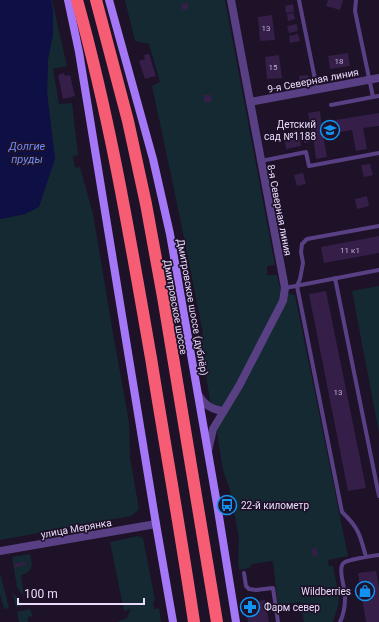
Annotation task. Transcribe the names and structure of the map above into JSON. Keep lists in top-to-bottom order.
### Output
{
  "streets": {
    "highway": ["Дмитровское шоссе"],
    "street": [
      "9-я Северная линия",
      "8-я Северная линия",
      "Дмитровское шоссе (дублёр)",
      "улица Мерянка"
    ]
  },
  "crossings": [
    ["9-я Северная линия", "8-я Северная линия"],
    ["8-я Северная линия", "Дмитровское шоссе (дублёр)"]
  ],
  "water": ["Долгие пруды"],
  "places": {
    "school or university": ["Детский сад №1188"],
    "bus stop": ["22-й километр"],
    "shop": ["Wildberries"],
    "pharmacy": ["Фарм север"]
  },
  "house_numbers": [
    "13",
    "18",
    "15",
    "11 к1",
    "13"
  ],
  "scale_bar": "100 m"
}
